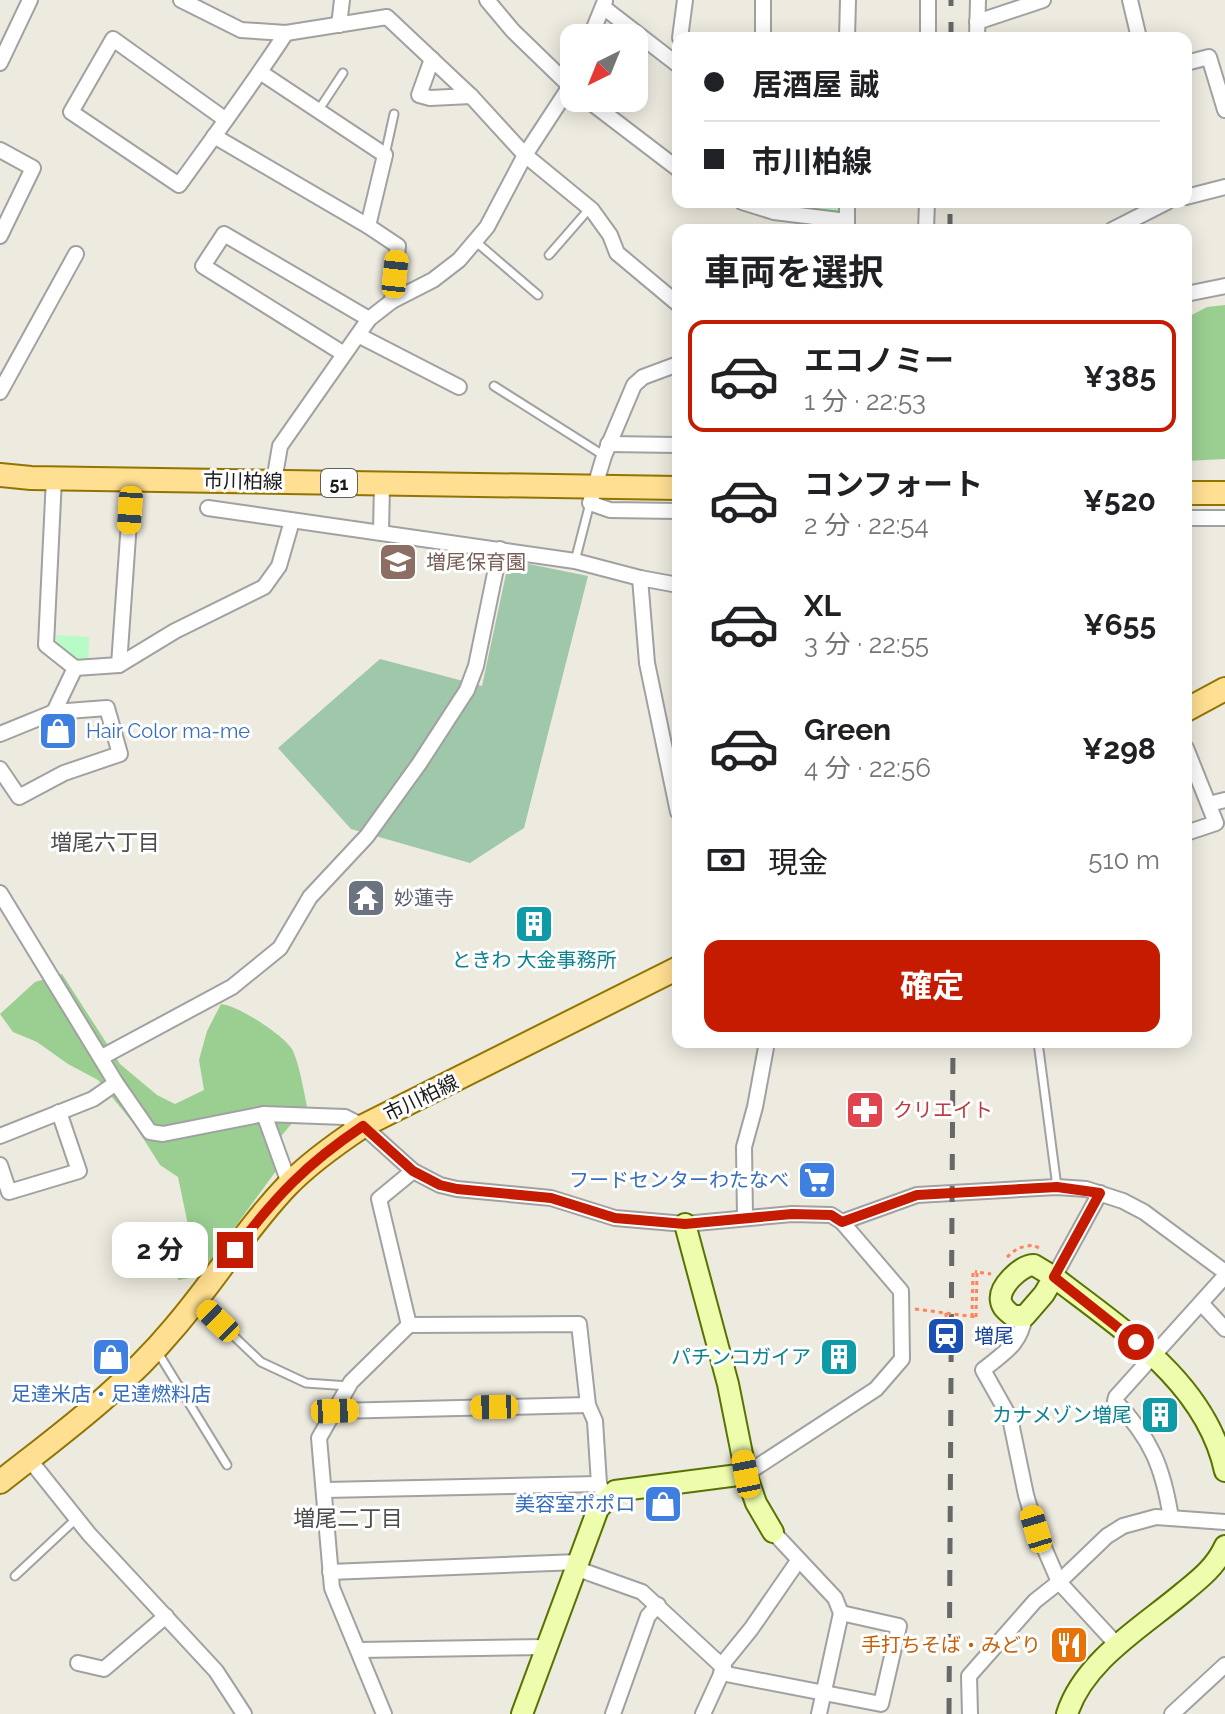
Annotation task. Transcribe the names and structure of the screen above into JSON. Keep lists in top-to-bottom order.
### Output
{
  "streets": {
    "main road": ["市川柏線", "51"]
  },
  "districts": ["増尾六丁目", "増尾二丁目"],
  "places": {
    "school or university": ["増尾保育園"],
    "shop": ["Hair Color ma-me", "足達米店・足達燃料店", "美容室ポポロ"],
    "temple": ["妙蓮寺"],
    "building": ["ときわ 大金事務所", "パチンコガイア", "カナメゾン増尾"],
    "pharmacy": ["クリエイト"],
    "supermarket": ["フードセンターわたなべ"],
    "station": ["増尾"],
    "restaurant": ["手打ちそば・みどり"]
  },
  "north": "bottom left",
  "page": {
    "banner": ["居酒屋 誠", "市川柏線"],
    "heading": "車両を選択",
    "list": [
      {
        "name": "エコノミー",
        "note": "1 分 · 22:53",
        "value": "¥385"
      },
      {
        "name": "コンフォート",
        "note": "2 分 · 22:54",
        "value": "¥520"
      },
      {
        "name": "XL",
        "note": "3 分 · 22:55",
        "value": "¥655"
      },
      {
        "name": "Green",
        "note": "4 分 · 22:56",
        "value": "¥298"
      }
    ],
    "pay": ["現金", "510 m"],
    "buttons": "確定",
    "bubble": "2 分"
  }
}
